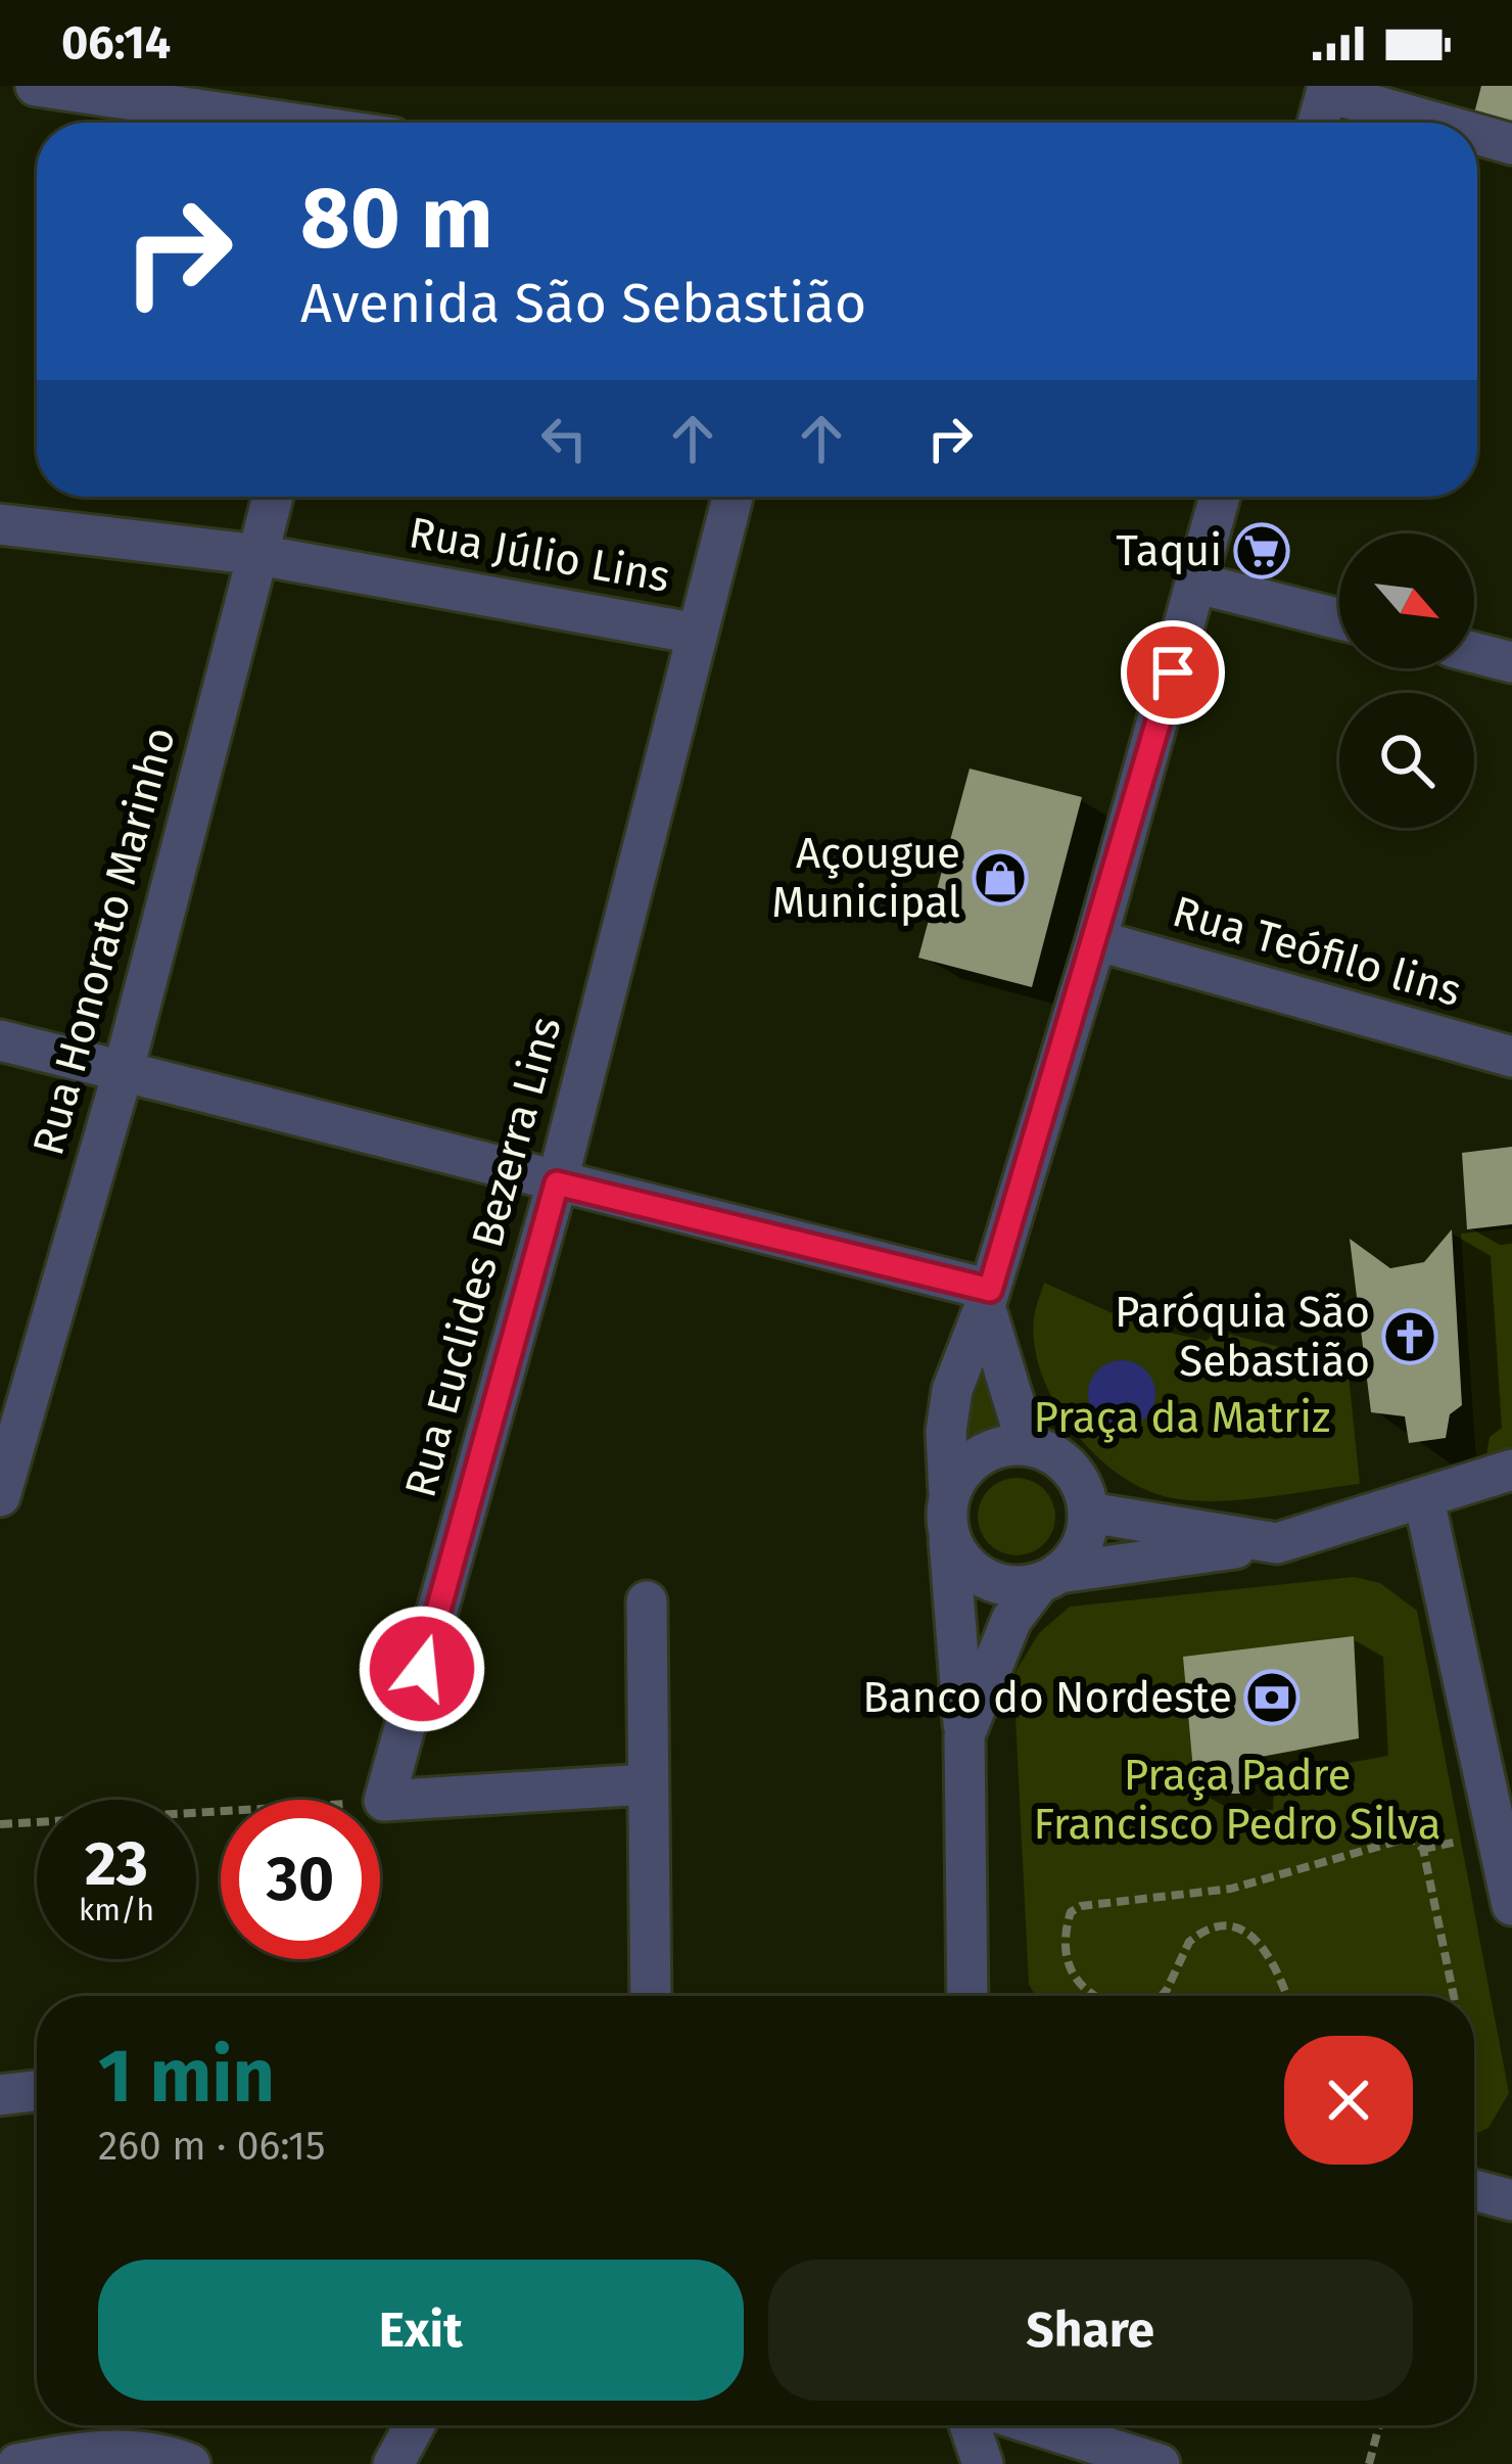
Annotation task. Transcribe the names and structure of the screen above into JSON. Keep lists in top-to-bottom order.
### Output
{
  "streets": {
    "street": [
      "Rua Júlio Lins",
      "Rua Honorato Marinho",
      "Rua Teófilo lins",
      "Rua Euclides Bezerra Lins"
    ]
  },
  "crossings": [
    ["Rua Júlio Lins", "Rua Honorato Marinho"],
    ["Rua Júlio Lins", "Rua Euclides Bezerra Lins"]
  ],
  "parks": ["Praça da Matriz", "Praça Padre Francisco Pedro Silva"],
  "places": {
    "supermarket": ["Taqui"],
    "shop": ["Açougue Municipal"],
    "church": ["Paróquia São Sebastião"],
    "bank": ["Banco do Nordeste"]
  },
  "north": "bottom right",
  "page": {
    "status": "06:14",
    "turn": ["80 m", "Avenida São Sebastião"],
    "speed": "23 km/h",
    "limit": "30",
    "heading": ["1 min", "260 m · 06:15"],
    "buttons": ["Exit", "Share"]
  }
}
